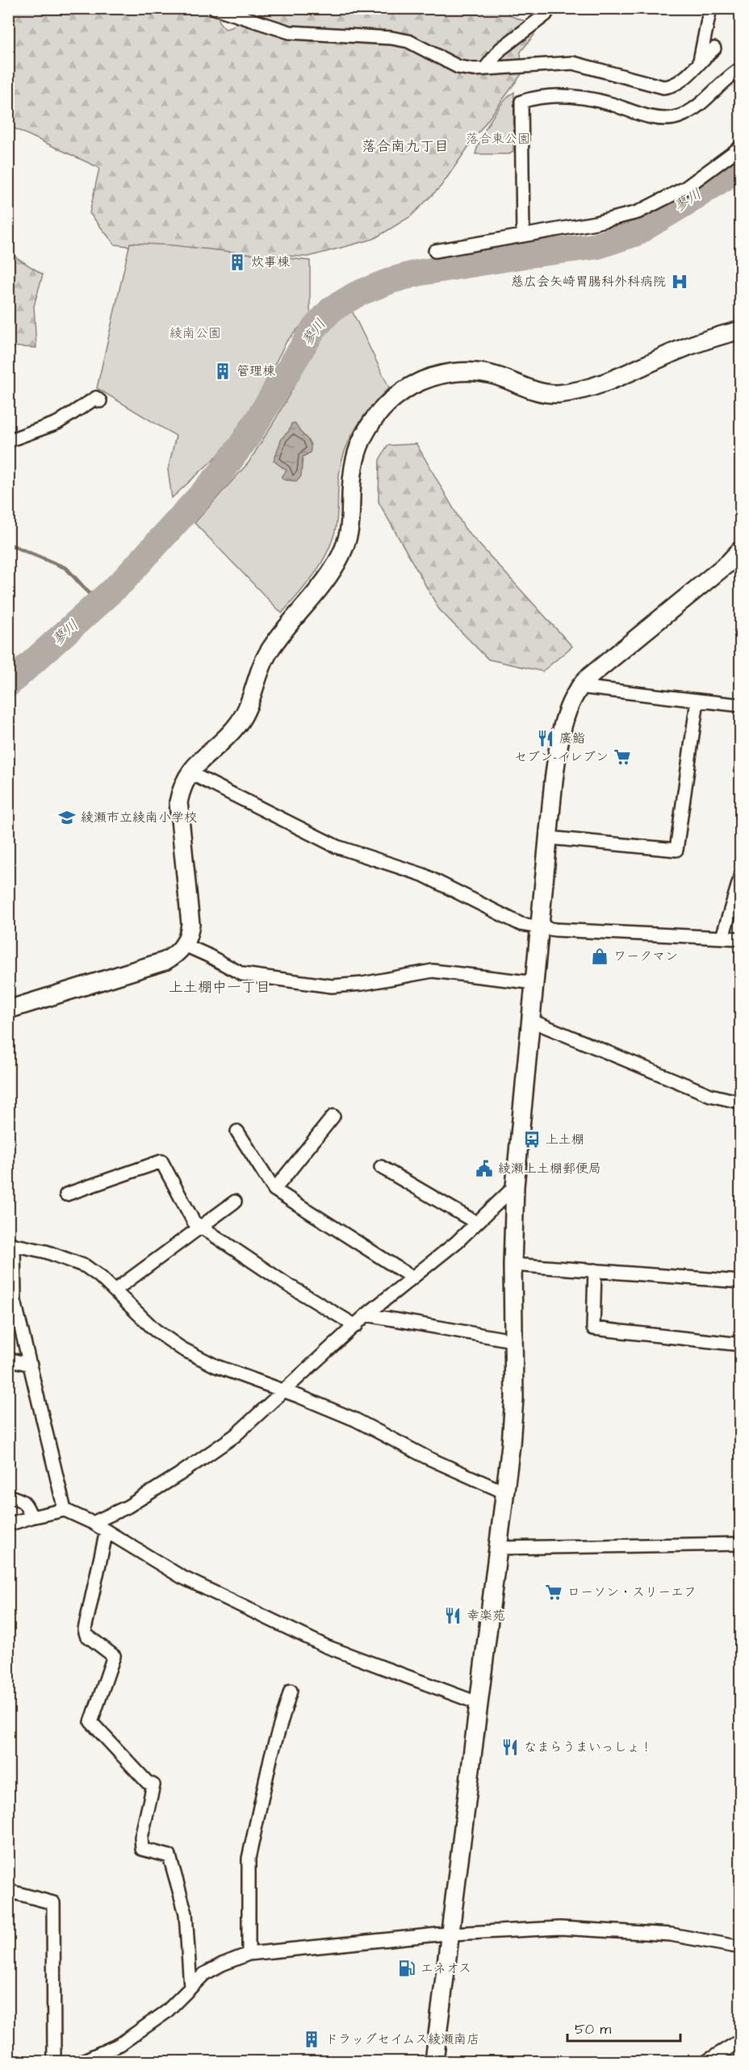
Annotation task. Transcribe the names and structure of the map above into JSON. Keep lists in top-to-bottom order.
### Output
{
  "districts": ["落合南九丁目", "上土棚中一丁目"],
  "water": ["蓼川"],
  "parks": ["落合東公園", "綾南公園"],
  "places": {
    "building": ["炊事棟", "管理棟", "ドラッグセイムス綾瀬南店"],
    "hospital": ["慈広会矢崎胃腸科外科病院"],
    "restaurant": ["廣鮨", "幸楽苑", "なまらうまいっしょ！"],
    "supermarket": ["セブン-イレブン", "ローソン・スリーエフ"],
    "school or university": ["綾瀬市立綾南小学校"],
    "shop": ["ワークマン"],
    "bus stop": ["上土棚"],
    "public building": ["綾瀬上土棚郵便局"],
    "fuel station": ["エネオス"]
  },
  "scale_bar": "50 m"
}
